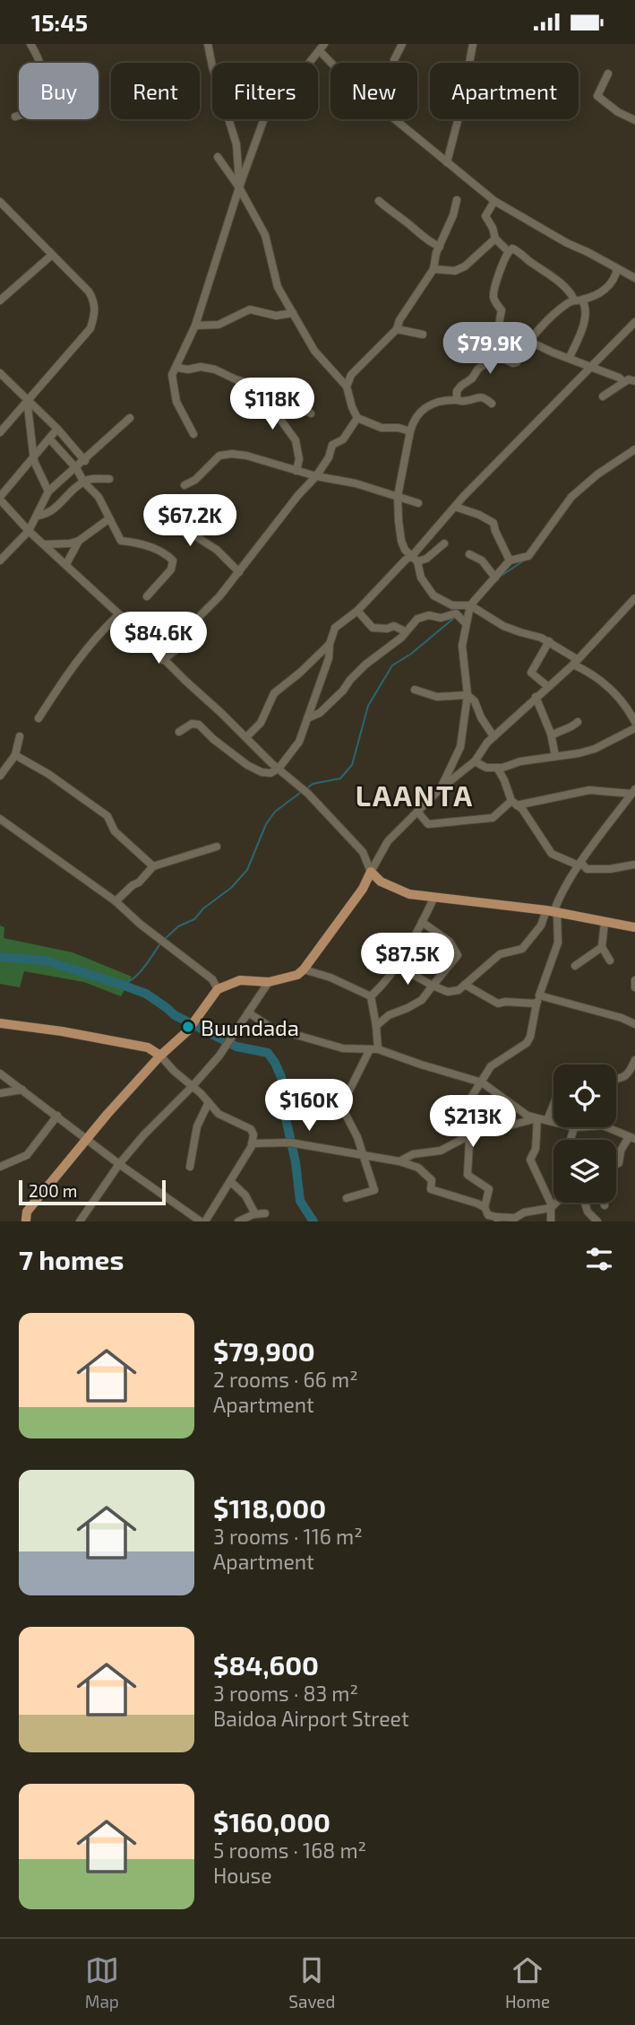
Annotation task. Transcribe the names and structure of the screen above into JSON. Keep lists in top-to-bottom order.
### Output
{
  "districts": ["LAANTA"],
  "places": ["Buundada"],
  "scale_bar": "200 m",
  "page": {
    "status": "15:45",
    "chip": [
      "Buy",
      "Rent",
      "Filters",
      "New",
      "Apartment"
    ],
    "price": [
      "$79.9K",
      "$118K",
      "$67.2K",
      "$84.6K",
      "$87.5K",
      "$160K",
      "$213K"
    ],
    "scale": "200 m",
    "heading": "7 homes",
    "list": [
      {
        "name": "$79,900",
        "note": "2 rooms · 66 m² · Apartment"
      },
      {
        "name": "$118,000",
        "note": "3 rooms · 116 m² · Apartment"
      },
      {
        "name": "$84,600",
        "note": "3 rooms · 83 m² · Baidoa Airport Street"
      },
      {
        "name": "$160,000",
        "note": "5 rooms · 168 m² · House"
      }
    ],
    "tabs": ["Map", "Saved", "Home"]
  }
}
